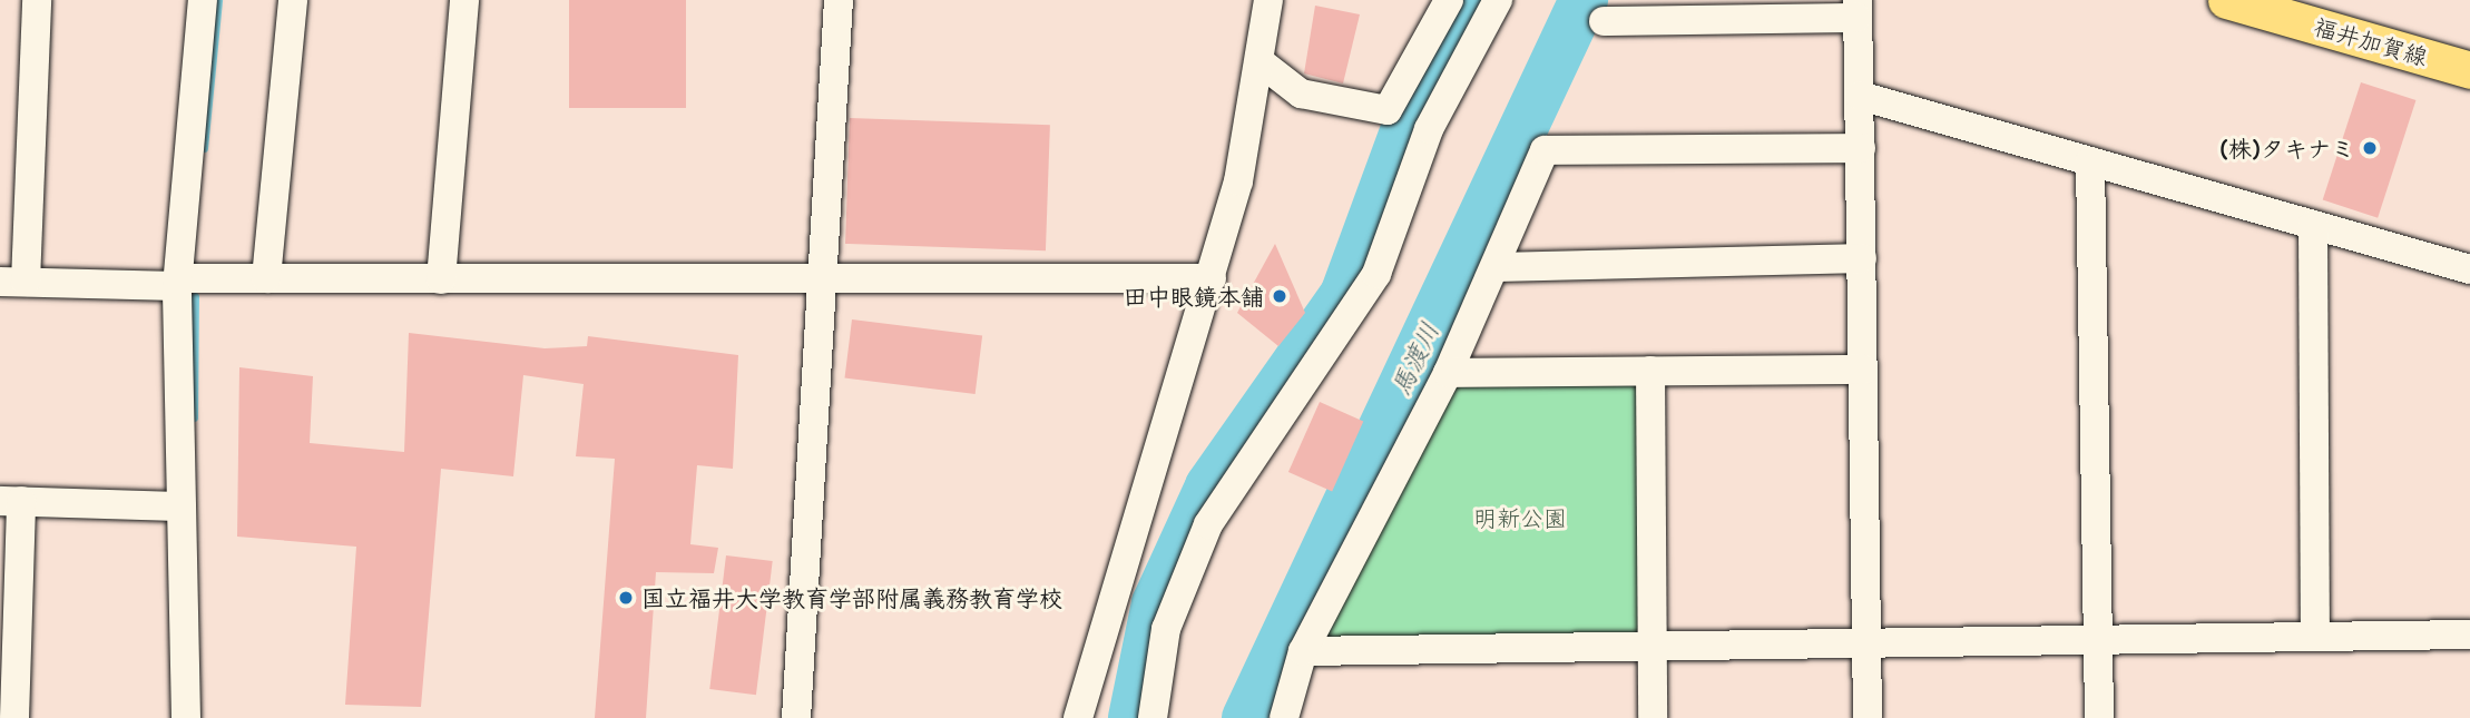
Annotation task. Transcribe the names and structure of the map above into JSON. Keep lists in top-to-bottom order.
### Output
{
  "streets": {
    "main road": ["福井加賀線"]
  },
  "water": ["馬渡川"],
  "parks": ["明新公園"],
  "places": ["(株)タキナミ", "田中眼鏡本舗", "国立福井大学教育学部附属義務教育学校"]
}
